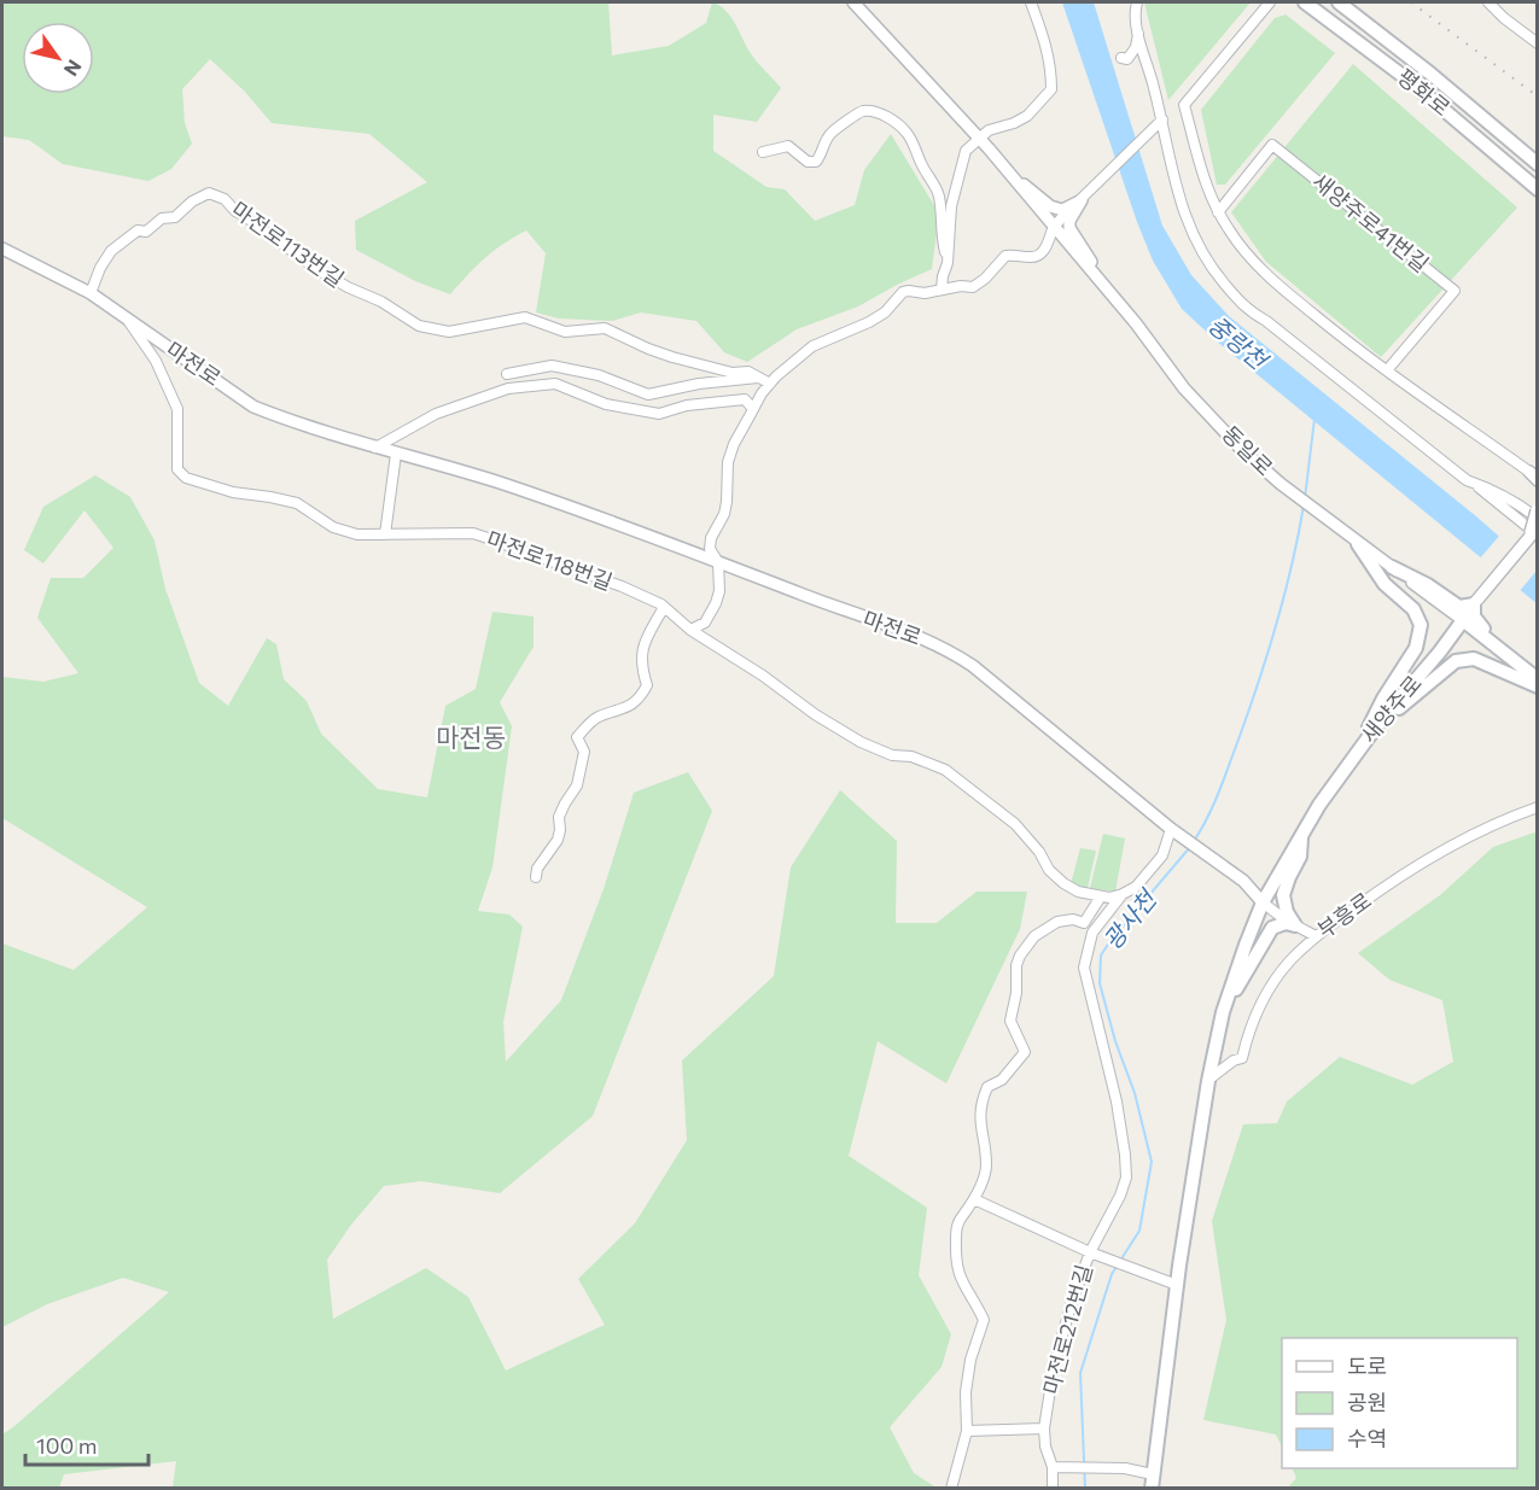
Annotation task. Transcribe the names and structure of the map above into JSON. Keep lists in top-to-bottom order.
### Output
{
  "streets": {
    "main road": ["평화로", "동일로", "새양주로"],
    "street": [
      "새양주로41번길",
      "마전로113번길",
      "마전로",
      "마전로118번길",
      "부흥로",
      "마전로212번길"
    ]
  },
  "crossings": [
    ["마전로113번길", "마전로"],
    ["마전로", "마전로118번길"],
    ["마전로", "새양주로"],
    ["마전로", "부흥로"],
    ["동일로", "새양주로"]
  ],
  "districts": ["마전동"],
  "water": ["중랑천", "광사천"],
  "legend": ["도로", "공원", "수역"],
  "scale_bar": "100 m",
  "north": "bottom right"
}
